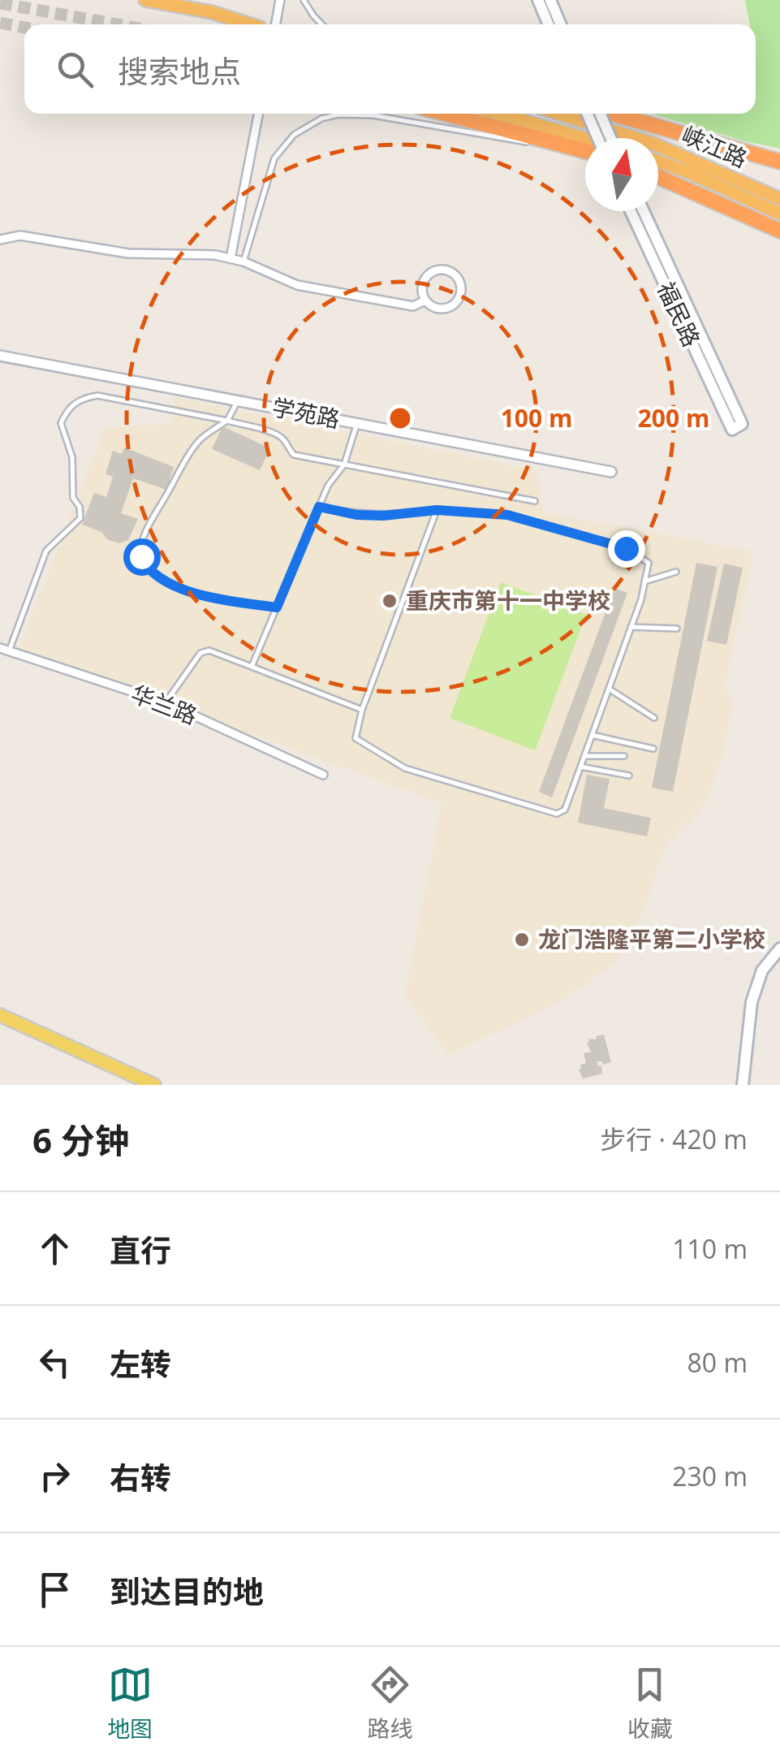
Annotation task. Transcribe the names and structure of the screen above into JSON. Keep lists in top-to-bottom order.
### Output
{
  "streets": {
    "highway": ["峡江路"],
    "main road": ["福民路"],
    "street": ["学苑路", "华兰路"]
  },
  "places": ["重庆市第十一中学校", "龙门浩隆平第二小学校"],
  "north": "top",
  "page": {
    "search": "搜索地点",
    "heading": ["6 分钟", "步行 · 420 m"],
    "list": [
      ["直行", "110 m"],
      ["左转", "80 m"],
      ["右转", "230 m"],
      "到达目的地"
    ],
    "nav": ["地图", "路线", "收藏"]
  },
  "rings": ["100 m", "200 m"]
}
